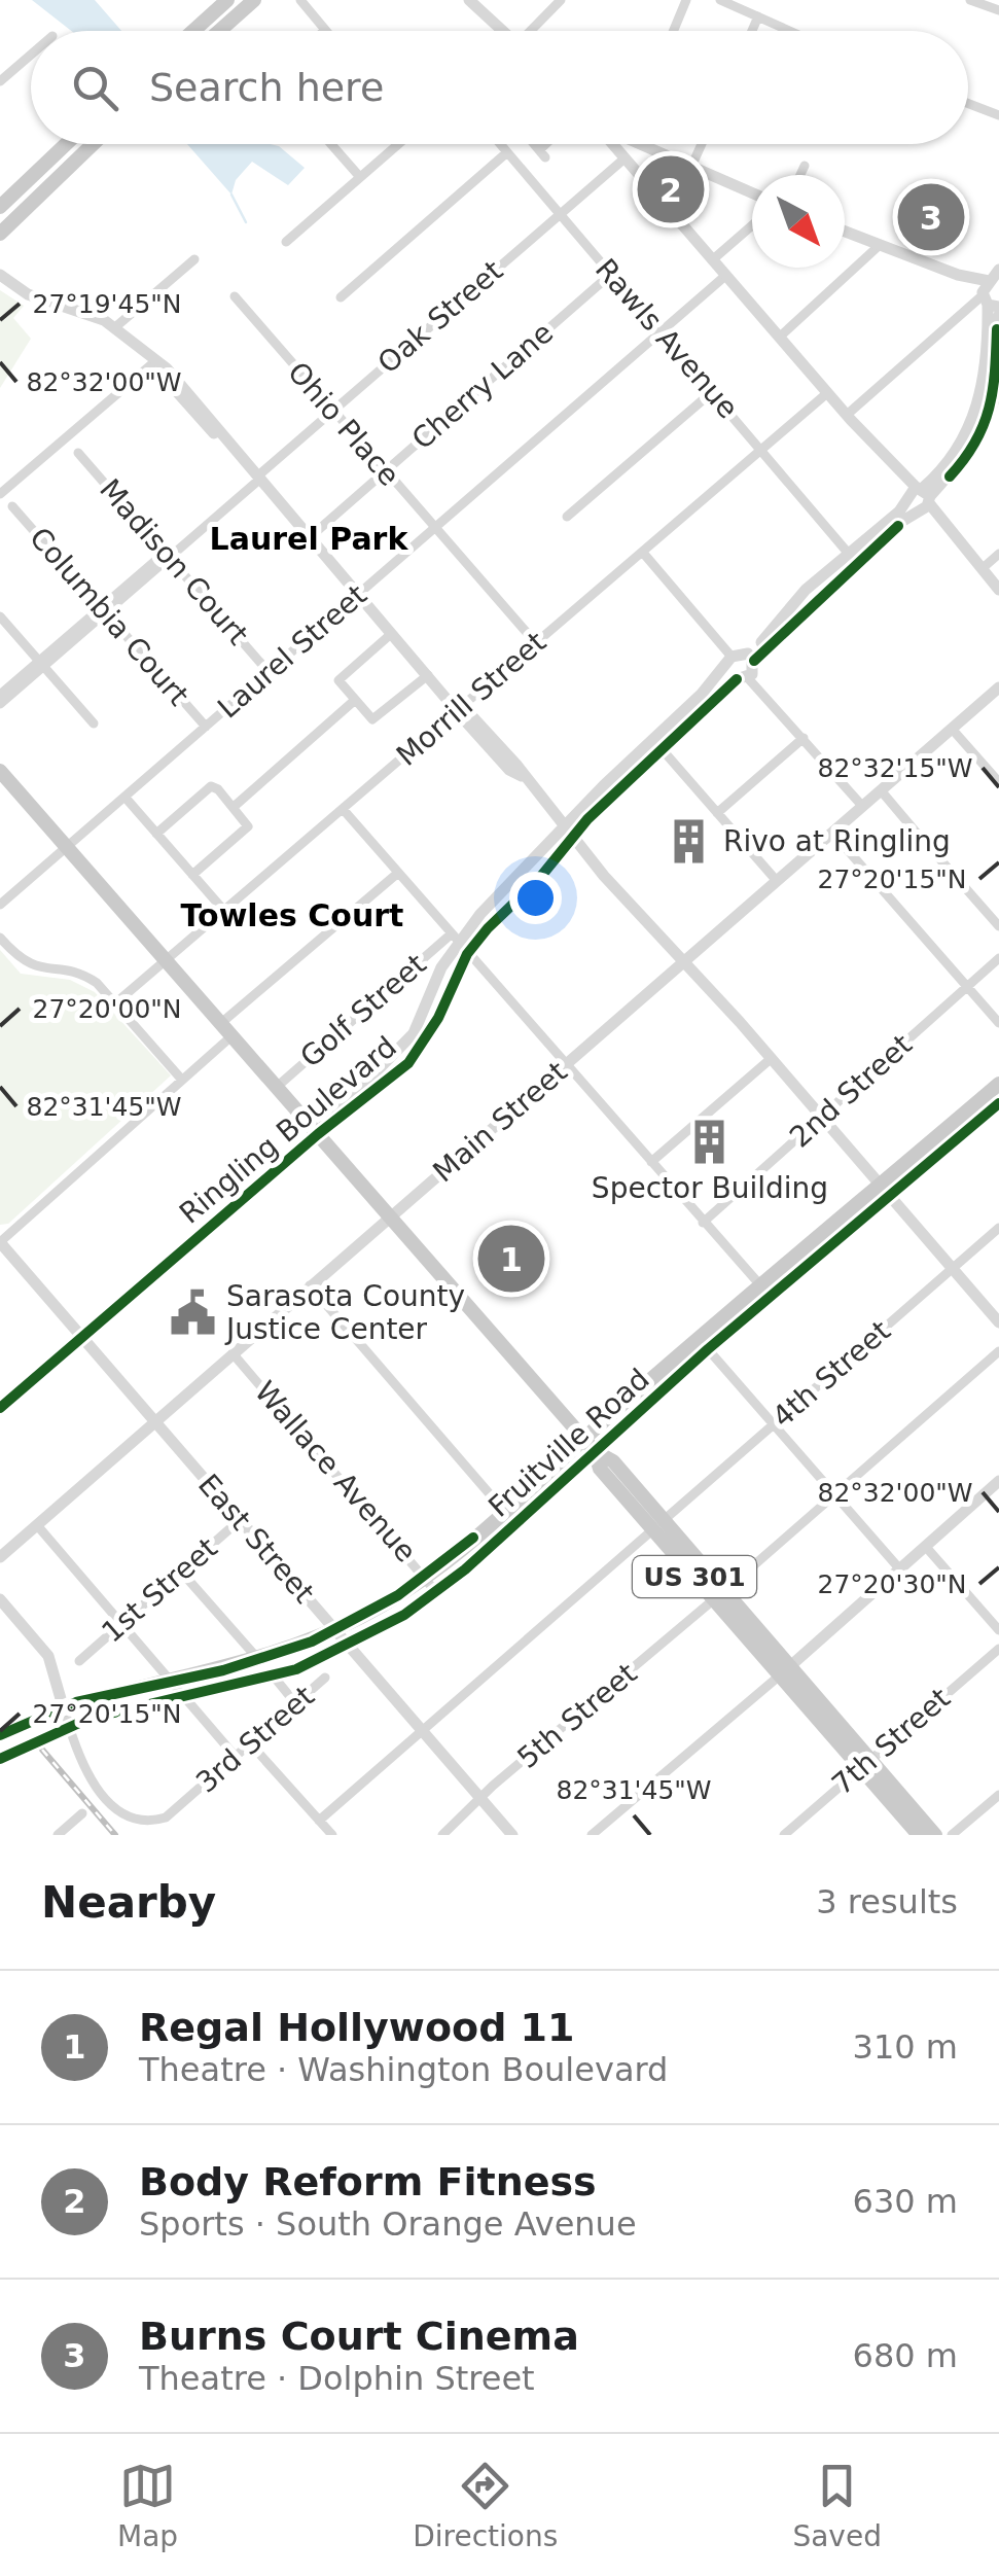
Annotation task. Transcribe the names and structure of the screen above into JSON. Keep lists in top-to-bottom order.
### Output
{
  "streets": {
    "main road": ["Fruitville Road", "US 301"],
    "street": [
      "Oak Street",
      "Rawls Avenue",
      "Cherry Lane",
      "Ohio Place",
      "Madison Court",
      "Columbia Court",
      "Laurel Street",
      "Morrill Street",
      "Golf Street",
      "2nd Street",
      "Main Street",
      "Ringling Boulevard",
      "4th Street",
      "Wallace Avenue",
      "East Street",
      "1st Street",
      "5th Street",
      "3rd Street",
      "7th Street"
    ]
  },
  "crossings": [
    ["Oak Street", "Rawls Avenue"],
    ["Oak Street", "Ohio Place"],
    ["Oak Street", "Madison Court"],
    ["Oak Street", "Columbia Court"],
    ["Rawls Avenue", "Cherry Lane"],
    ["Rawls Avenue", "Laurel Street"],
    ["Rawls Avenue", "Morrill Street"],
    ["Cherry Lane", "Ohio Place"],
    ["Ohio Place", "Laurel Street"],
    ["Ohio Place", "Morrill Street"],
    ["Madison Court", "Laurel Street"],
    ["Columbia Court", "Laurel Street"],
    ["Laurel Street", "US 301"],
    ["Morrill Street", "US 301"],
    ["Golf Street", "Ringling Boulevard"],
    ["Golf Street", "US 301"],
    ["Main Street", "Wallace Avenue"],
    ["Main Street", "East Street"],
    ["Main Street", "US 301"],
    ["Ringling Boulevard", "East Street"],
    ["Ringling Boulevard", "US 301"],
    ["4th Street", "East Street"],
    ["4th Street", "US 301"],
    ["Fruitville Road", "Wallace Avenue"],
    ["Fruitville Road", "East Street"],
    ["Fruitville Road", "US 301"],
    ["Fruitville Road", "3rd Street"],
    ["East Street", "1st Street"],
    ["East Street", "5th Street"],
    ["US 301", "5th Street"],
    ["US 301", "7th Street"]
  ],
  "districts": ["Laurel Park", "Towles Court"],
  "places": {
    "building": ["Rivo at Ringling", "Spector Building"],
    "public building": ["Sarasota County Justice Center"]
  },
  "north": "bottom right",
  "page": {
    "search": "Search here",
    "pins": ["2", "3", "1"],
    "heading": ["Nearby", "3 results"],
    "list": [
      {
        "mark": "1",
        "name": "Regal Hollywood 11",
        "note": "Theatre · Washington Boulevard",
        "value": "310 m"
      },
      {
        "mark": "2",
        "name": "Body Reform Fitness",
        "note": "Sports · South Orange Avenue",
        "value": "630 m"
      },
      {
        "mark": "3",
        "name": "Burns Court Cinema",
        "note": "Theatre · Dolphin Street",
        "value": "680 m"
      }
    ],
    "nav": ["Map", "Directions", "Saved"]
  },
  "coordinates": [
    "27°19'45\"N",
    "82°32'00\"W",
    "82°32'15\"W",
    "27°20'15\"N",
    "27°20'00\"N",
    "82°31'45\"W",
    "27°20'30\"N"
  ]
}
